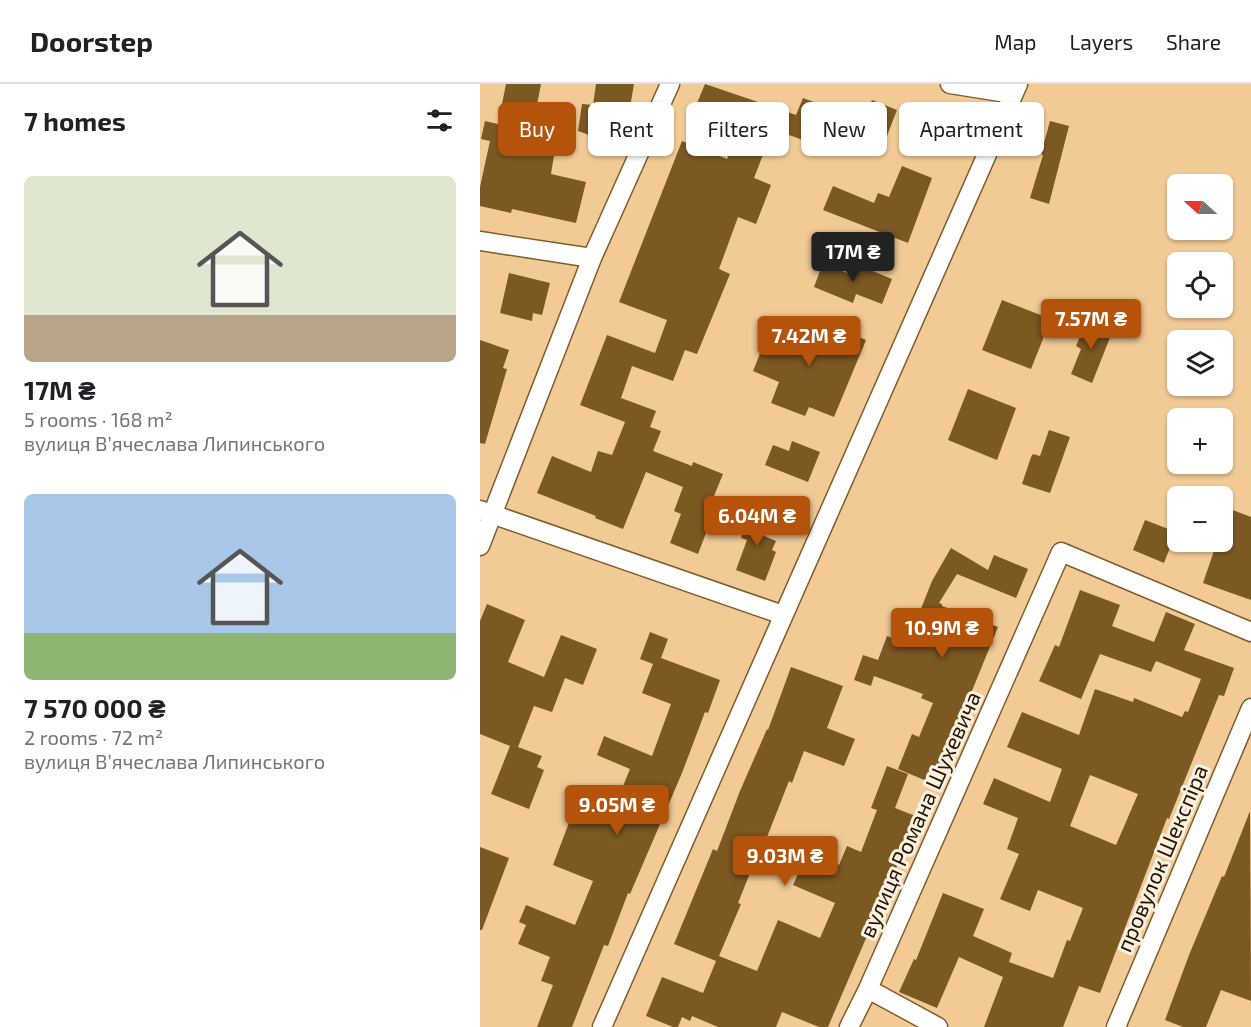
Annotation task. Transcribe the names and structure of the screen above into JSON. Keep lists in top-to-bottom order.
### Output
{
  "streets": {
    "street": ["вулиця Романа Шухевича", "провулок Шекспіра"]
  },
  "north": "left",
  "page": {
    "header": "Doorstep",
    "nav": ["Map", "Layers", "Share"],
    "heading": "7 homes",
    "chip": [
      "Buy",
      "Rent",
      "Filters",
      "New",
      "Apartment"
    ],
    "list": [
      {
        "name": "17M ₴",
        "note": "5 rooms · 168 m² · вулиця Вʼячеслава Липинського"
      },
      {
        "name": "7 570 000 ₴",
        "note": "2 rooms · 72 m² · вулиця Вʼячеслава Липинського"
      }
    ],
    "map_buttons": ["+", "−"],
    "price": [
      "17M ₴",
      "7.57M ₴",
      "7.42M ₴",
      "6.04M ₴",
      "10.9M ₴",
      "9.05M ₴",
      "9.03M ₴"
    ]
  }
}
